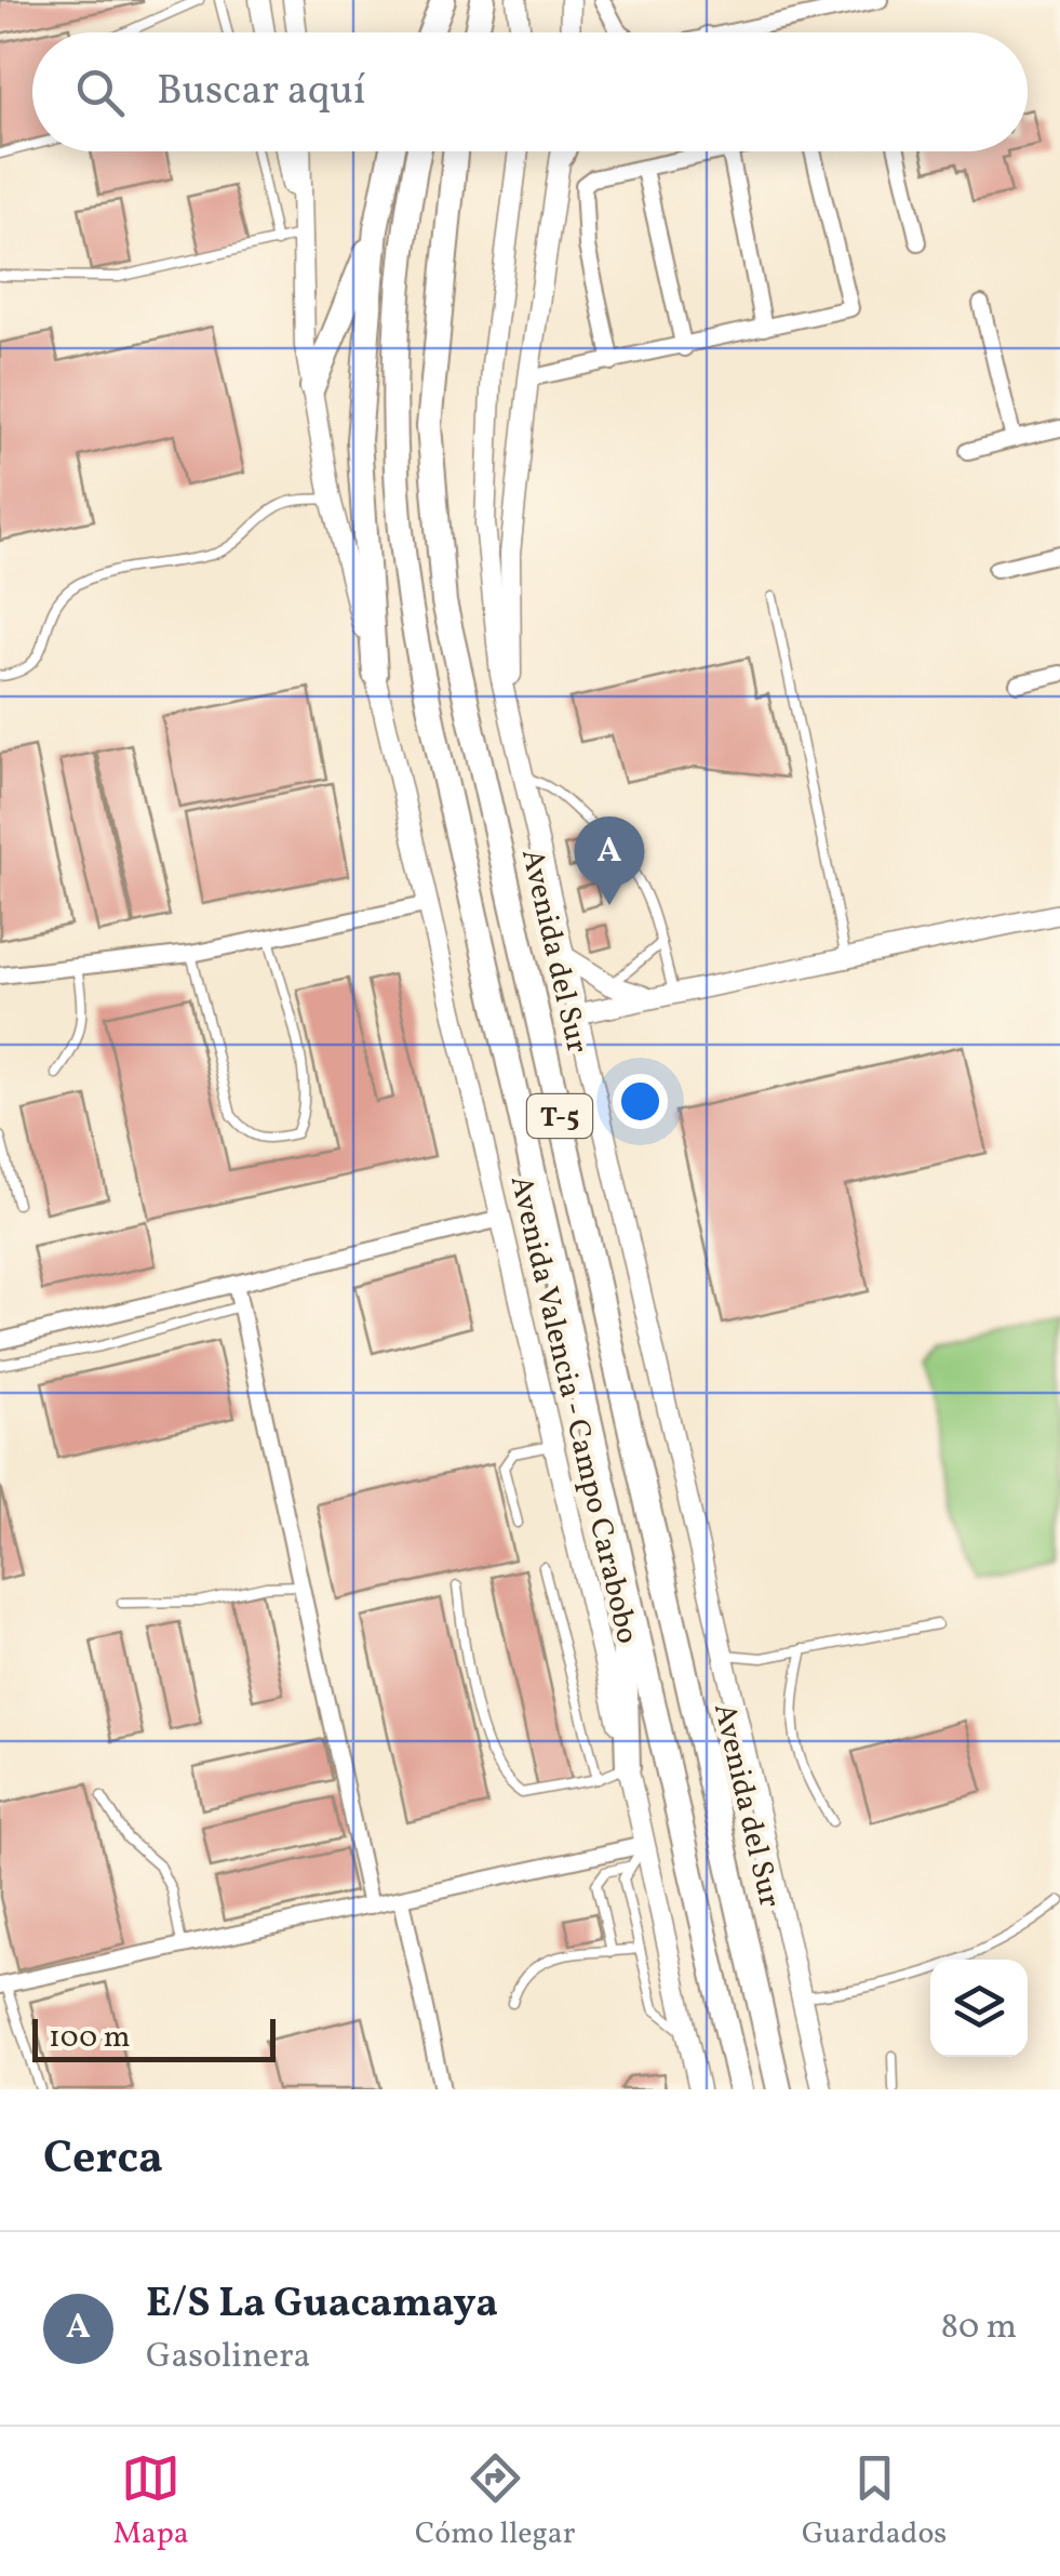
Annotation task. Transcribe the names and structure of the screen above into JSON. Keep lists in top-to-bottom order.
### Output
{
  "streets": {
    "highway": ["Avenida del Sur", "T-5"],
    "street": ["Avenida Valencia - Campo Carabobo"]
  },
  "scale_bar": "100 m",
  "page": {
    "search": "Buscar aquí",
    "pins": "A",
    "scale": "100 m",
    "heading": "Cerca",
    "list": [
      {
        "mark": "A",
        "name": "E/S La Guacamaya",
        "note": "Gasolinera",
        "value": "80 m"
      }
    ],
    "nav": ["Mapa", "Cómo llegar", "Guardados"]
  }
}
